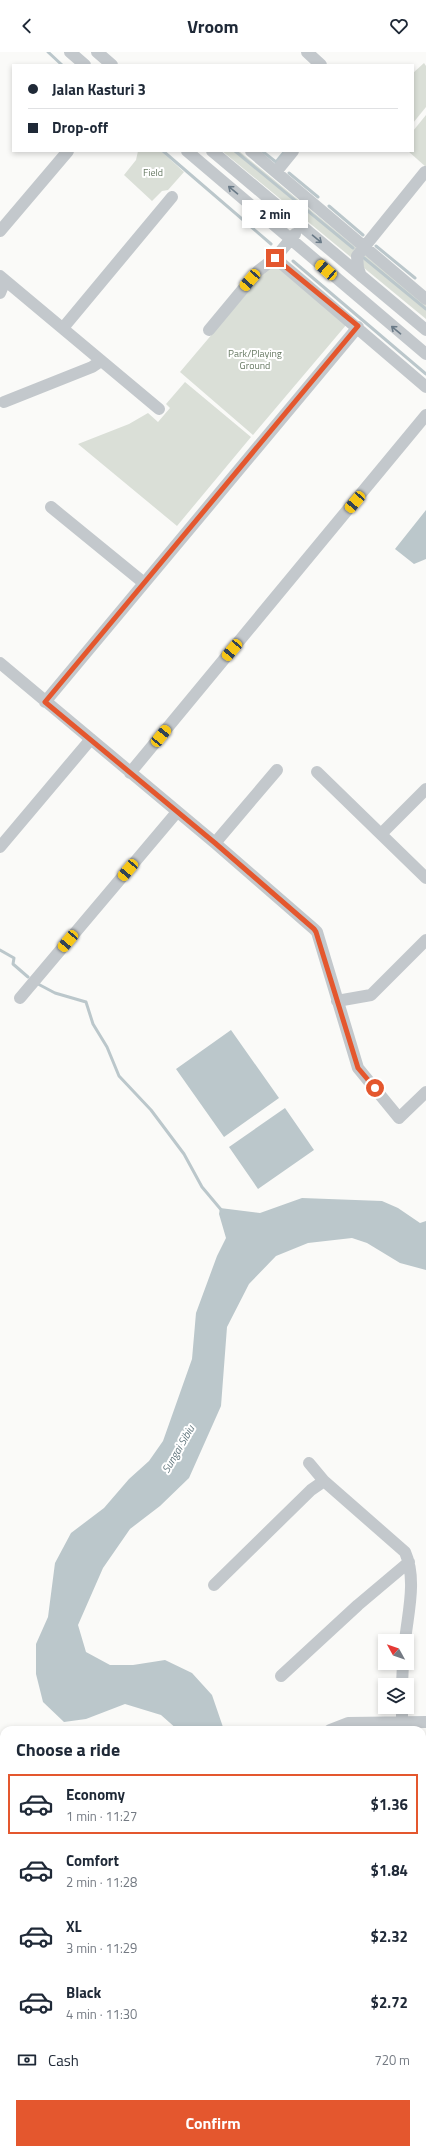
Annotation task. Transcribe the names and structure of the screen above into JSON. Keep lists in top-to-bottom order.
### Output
{
  "water": ["Sungai Sibiu"],
  "parks": ["Field", "Park/Playing Ground"],
  "north": "top left",
  "page": {
    "header": "Vroom",
    "banner": ["Jalan Kasturi 3", "Drop-off"],
    "bubble": "2 min",
    "heading": "Choose a ride",
    "list": [
      {
        "name": "Economy",
        "note": "1 min · 11:27",
        "value": "$1.36"
      },
      {
        "name": "Comfort",
        "note": "2 min · 11:28",
        "value": "$1.84"
      },
      {
        "name": "XL",
        "note": "3 min · 11:29",
        "value": "$2.32"
      },
      {
        "name": "Black",
        "note": "4 min · 11:30",
        "value": "$2.72"
      }
    ],
    "pay": ["Cash", "720 m"],
    "buttons": "Confirm"
  }
}
